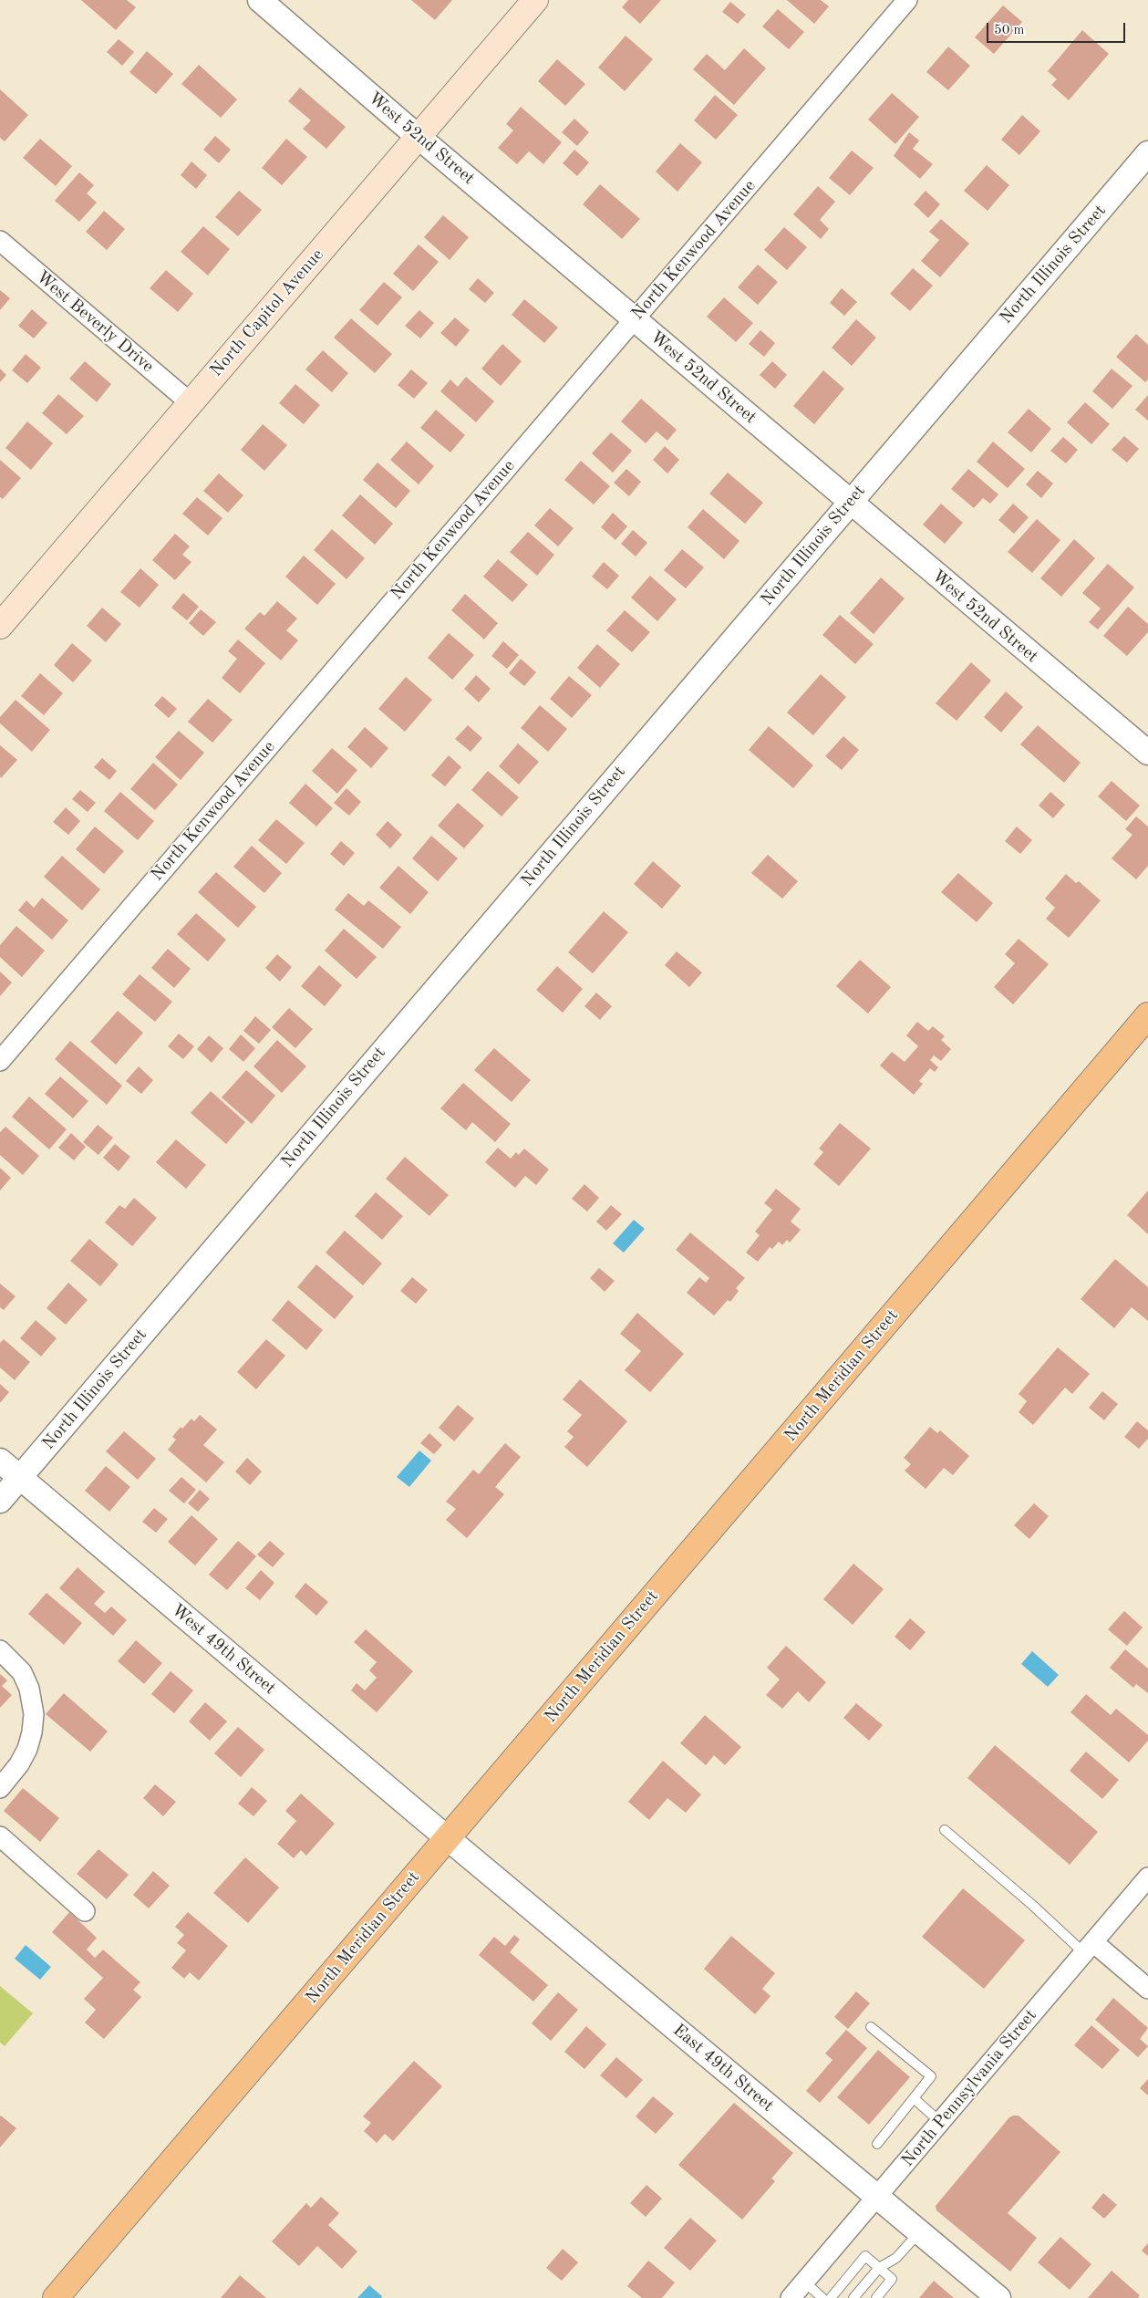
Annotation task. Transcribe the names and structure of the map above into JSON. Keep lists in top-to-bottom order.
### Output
{
  "streets": {
    "main road": ["North Capitol Avenue", "North Meridian Street"],
    "street": [
      "West 52nd Street",
      "North Kenwood Avenue",
      "North Illinois Street",
      "West Beverly Drive",
      "West 49th Street",
      "East 49th Street",
      "North Pennsylvania Street"
    ]
  },
  "crossings": [
    ["West 52nd Street", "North Kenwood Avenue"],
    ["West 52nd Street", "North Illinois Street"],
    ["West 52nd Street", "North Capitol Avenue"],
    ["North Illinois Street", "West 49th Street"],
    ["North Capitol Avenue", "West Beverly Drive"],
    ["North Meridian Street", "West 49th Street"],
    ["North Meridian Street", "East 49th Street"],
    ["West 49th Street", "East 49th Street"],
    ["East 49th Street", "North Pennsylvania Street"]
  ],
  "scale_bar": "50 m"
}
